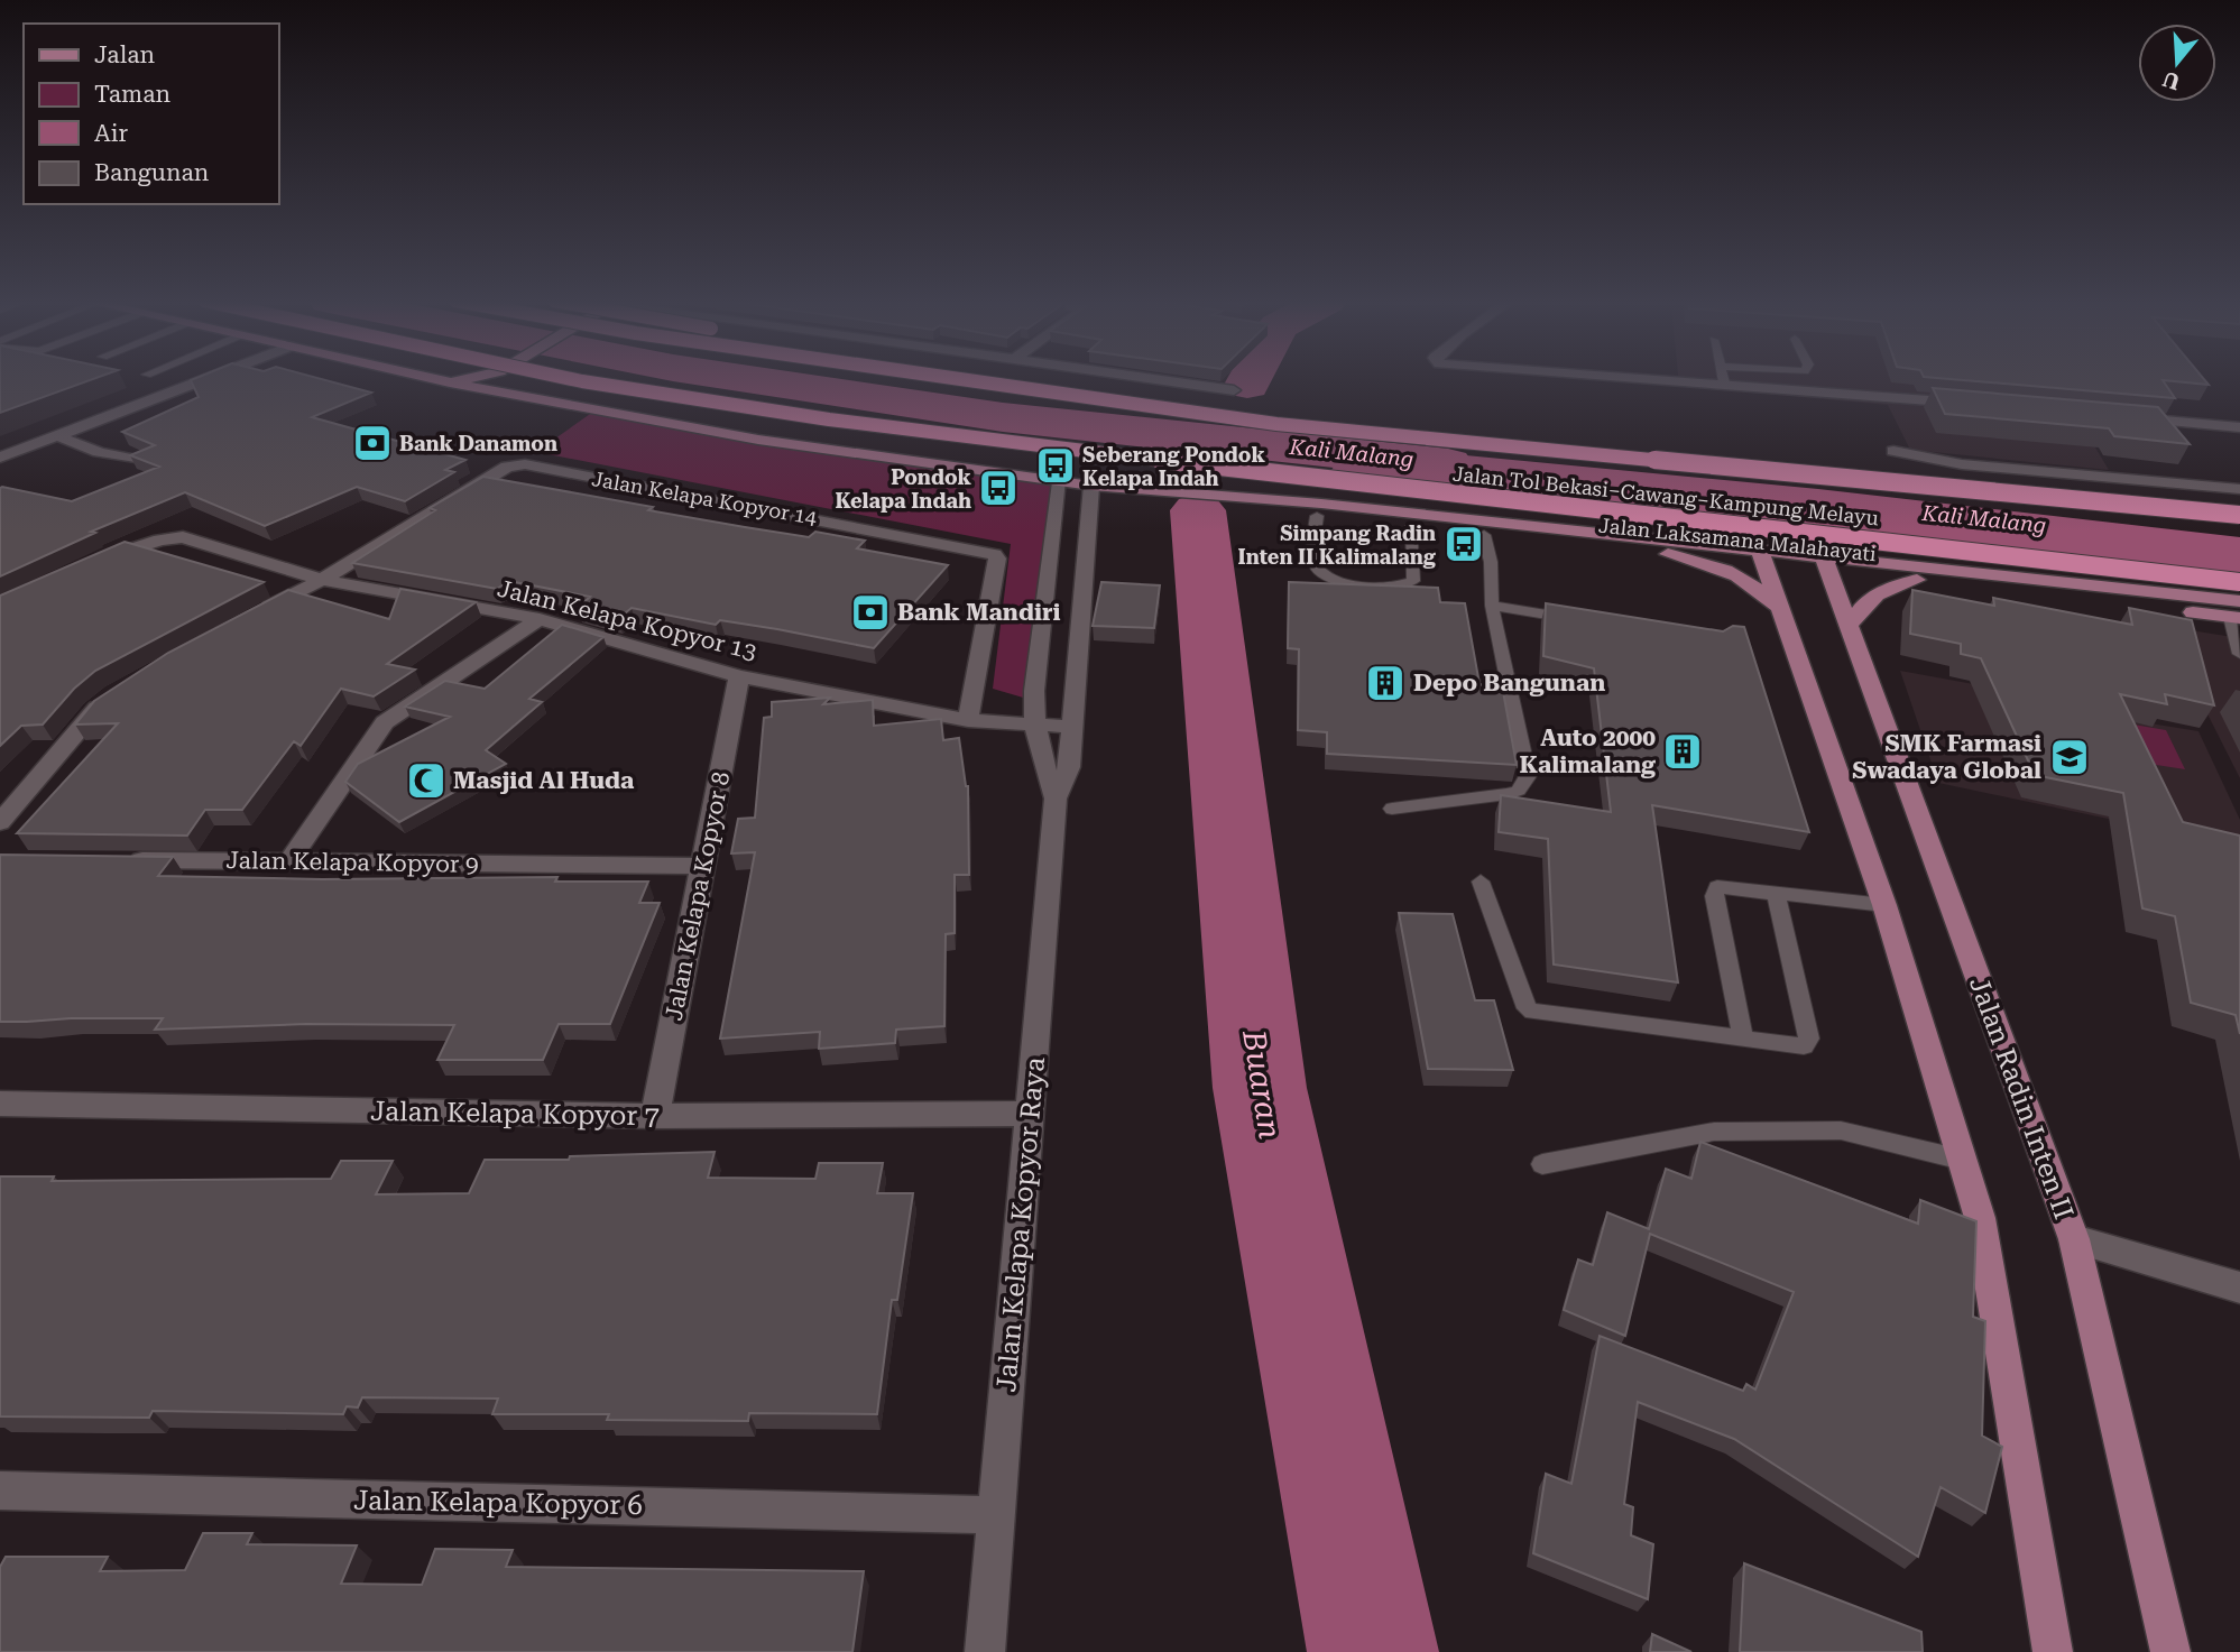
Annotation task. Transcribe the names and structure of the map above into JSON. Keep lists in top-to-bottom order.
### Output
{
  "streets": {
    "highway": ["Jalan Tol Bekasi–Cawang–Kampung Melayu"],
    "main road": ["Jalan Laksamana Malahayati", "Jalan Radin Inten II"],
    "street": [
      "Jalan Kelapa Kopyor 14",
      "Jalan Kelapa Kopyor 13",
      "Jalan Kelapa Kopyor 9",
      "Jalan Kelapa Kopyor 8",
      "Jalan Kelapa Kopyor 7",
      "Jalan Kelapa Kopyor Raya",
      "Jalan Kelapa Kopyor 6"
    ]
  },
  "crossings": [
    ["Jalan Kelapa Kopyor 14", "Jalan Kelapa Kopyor 13"],
    ["Jalan Laksamana Malahayati", "Jalan Radin Inten II"],
    ["Jalan Laksamana Malahayati", "Jalan Kelapa Kopyor Raya"],
    ["Jalan Kelapa Kopyor 13", "Jalan Kelapa Kopyor 8"],
    ["Jalan Kelapa Kopyor 13", "Jalan Kelapa Kopyor Raya"],
    ["Jalan Kelapa Kopyor 9", "Jalan Kelapa Kopyor 8"],
    ["Jalan Kelapa Kopyor 8", "Jalan Kelapa Kopyor 7"],
    ["Jalan Kelapa Kopyor 7", "Jalan Kelapa Kopyor Raya"],
    ["Jalan Kelapa Kopyor Raya", "Jalan Kelapa Kopyor 6"]
  ],
  "water": ["Kali Malang", "Buaran"],
  "places": {
    "bank": ["Bank Danamon", "Bank Mandiri"],
    "bus stop": ["Seberang Pondok Kelapa Indah", "Pondok Kelapa Indah", "Simpang Radin Inten II Kalimalang"],
    "building": ["Depo Bangunan", "Auto 2000 Kalimalang"],
    "school or university": ["SMK Farmasi Swadaya Global"],
    "mosque": ["Masjid Al Huda"]
  },
  "legend": [
    "Jalan",
    "Taman",
    "Air",
    "Bangunan"
  ],
  "north": "bottom"
}
